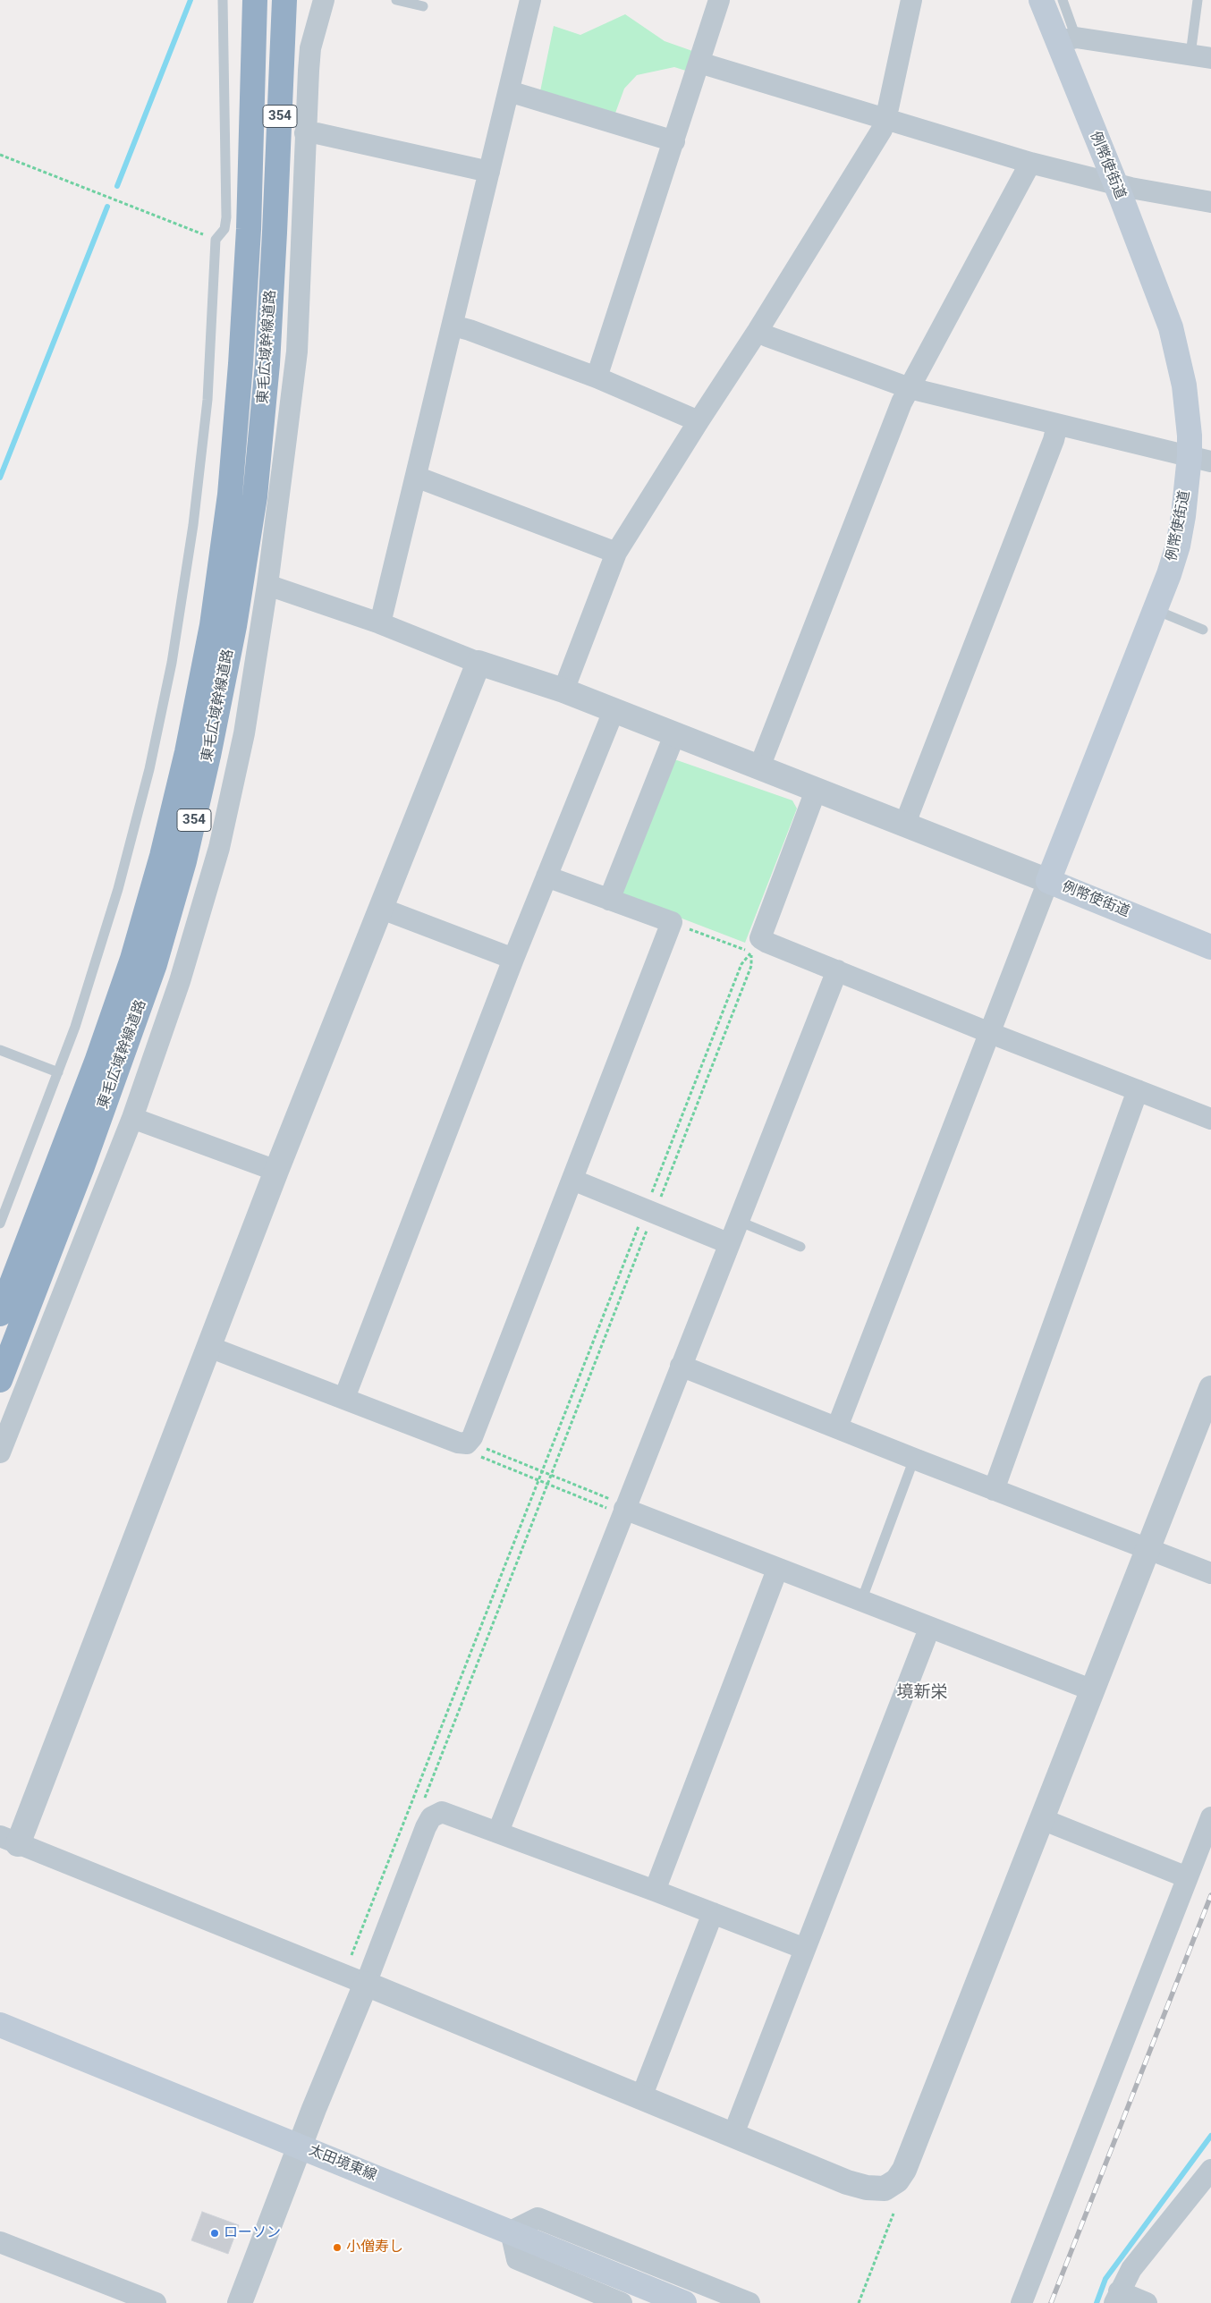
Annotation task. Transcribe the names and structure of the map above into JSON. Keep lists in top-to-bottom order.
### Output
{
  "streets": {
    "highway": ["354", "東毛広域幹線道路"],
    "main road": ["例幣使街道", "太田境東線"]
  },
  "districts": ["境新栄"],
  "places": ["ローソン", "小僧寿し"]
}
